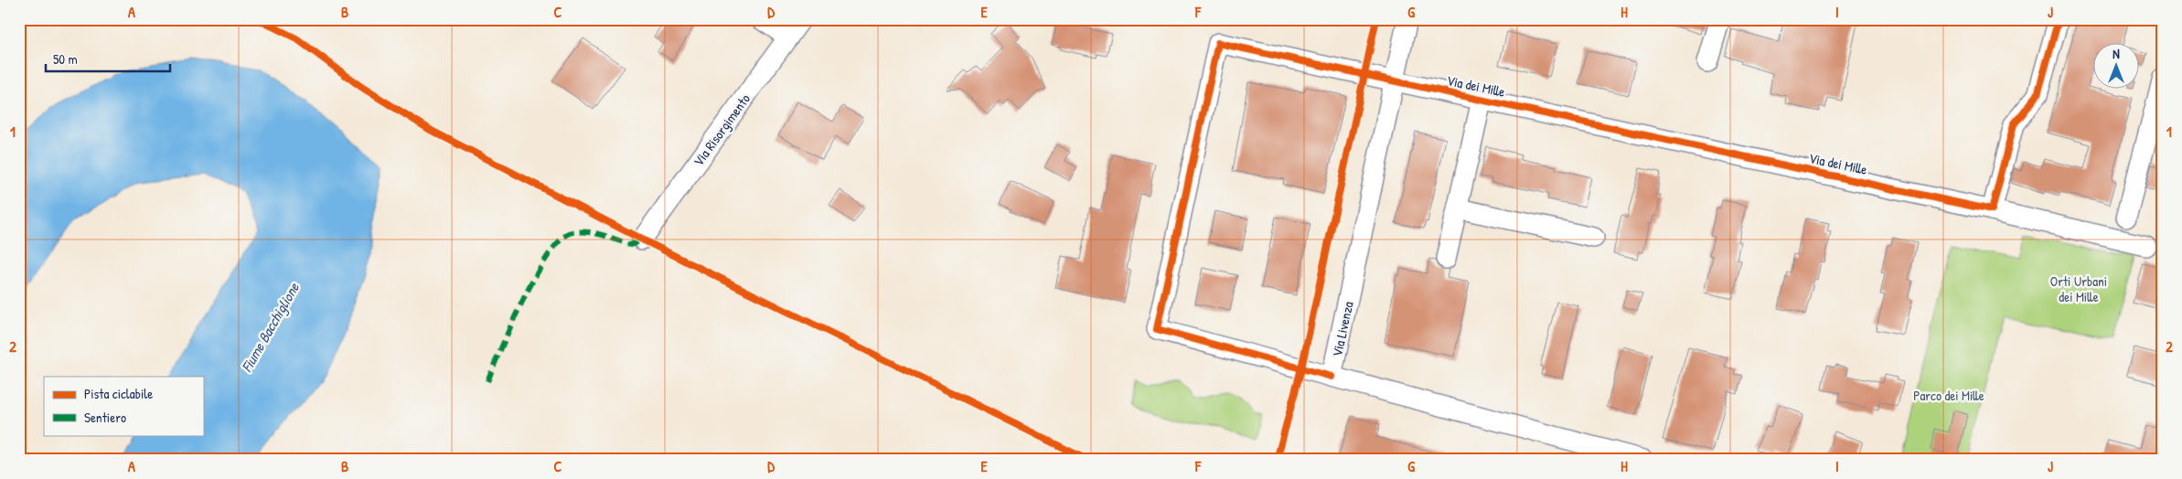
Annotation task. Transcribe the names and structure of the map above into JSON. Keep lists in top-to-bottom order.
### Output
{
  "streets": {
    "street": ["Via dei Mille", "Via Risorgimento", "Via Livenza"]
  },
  "crossings": [
    ["Via dei Mille", "Via Livenza"]
  ],
  "water": ["Fiume Bacchiglione"],
  "parks": ["Orti Urbani dei Mille", "Parco dei Mille"],
  "legend": ["Pista ciclabile", "Sentiero"],
  "scale_bar": "50 m",
  "north": "top",
  "grid": {
    "columns": [
      "A",
      "B",
      "C",
      "D",
      "E",
      "F",
      "G",
      "H",
      "I",
      "J"
    ],
    "rows": ["1", "2"]
  }
}
